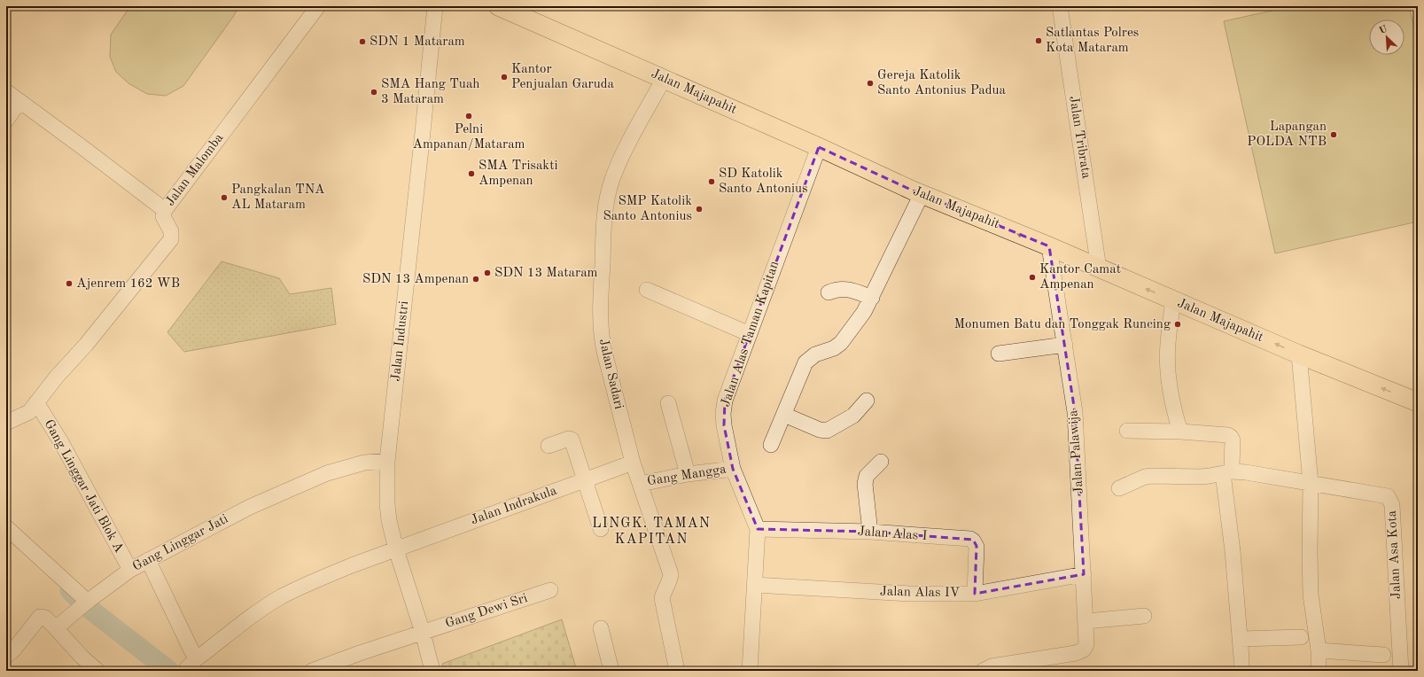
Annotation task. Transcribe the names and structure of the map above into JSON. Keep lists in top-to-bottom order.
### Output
{
  "streets": {
    "main road": ["Jalan Majapahit"],
    "street": [
      "Jalan Tribrata",
      "Jalan Malomba",
      "Jalan Alas Taman Kapitan",
      "Jalan Industri",
      "Jalan Sadari",
      "Jalan Palawija",
      "Gang Mangga",
      "Gang Linggar Jati Blok A",
      "Jalan Indrakula",
      "Jalan Alas I",
      "Gang Linggar Jati",
      "Jalan Asa Kota",
      "Jalan Alas IV",
      "Gang Dewi Sri"
    ]
  },
  "crossings": [
    ["Jalan Majapahit", "Jalan Tribrata"],
    ["Jalan Majapahit", "Jalan Alas Taman Kapitan"],
    ["Jalan Majapahit", "Jalan Sadari"],
    ["Jalan Majapahit", "Jalan Palawija"],
    ["Jalan Alas Taman Kapitan", "Gang Mangga"],
    ["Jalan Alas Taman Kapitan", "Jalan Alas I"],
    ["Jalan Alas Taman Kapitan", "Jalan Alas IV"],
    ["Jalan Industri", "Jalan Indrakula"],
    ["Jalan Industri", "Gang Linggar Jati"],
    ["Jalan Industri", "Gang Dewi Sri"],
    ["Jalan Sadari", "Gang Mangga"],
    ["Jalan Sadari", "Jalan Indrakula"],
    ["Jalan Palawija", "Jalan Alas IV"],
    ["Gang Linggar Jati Blok A", "Gang Linggar Jati"],
    ["Jalan Indrakula", "Gang Linggar Jati"],
    ["Jalan Alas I", "Jalan Alas IV"]
  ],
  "one_way": ["Jalan Majapahit"],
  "districts": ["LINGK. TAMAN KAPITAN"],
  "places": [
    "Satlantas Polres Kota Mataram",
    "SDN 1 Mataram",
    "Kantor Penjualan Garuda",
    "Gereja Katolik Santo Antonius Padua",
    "SMA Hang Tuah 3 Mataram",
    "Pelni Ampanan/Mataram",
    "Lapangan POLDA NTB",
    "SMA Trisakti Ampenan",
    "SD Katolik Santo Antonius",
    "Pangkalan TNA AL Mataram",
    "SMP Katolik Santo Antonius",
    "SDN 13 Mataram",
    "Kantor Camat Ampenan",
    "SDN 13 Ampenan",
    "Ajenrem 162 WB",
    "Monumen Batu dan Tonggak Runcing"
  ],
  "north": "top left"
}
